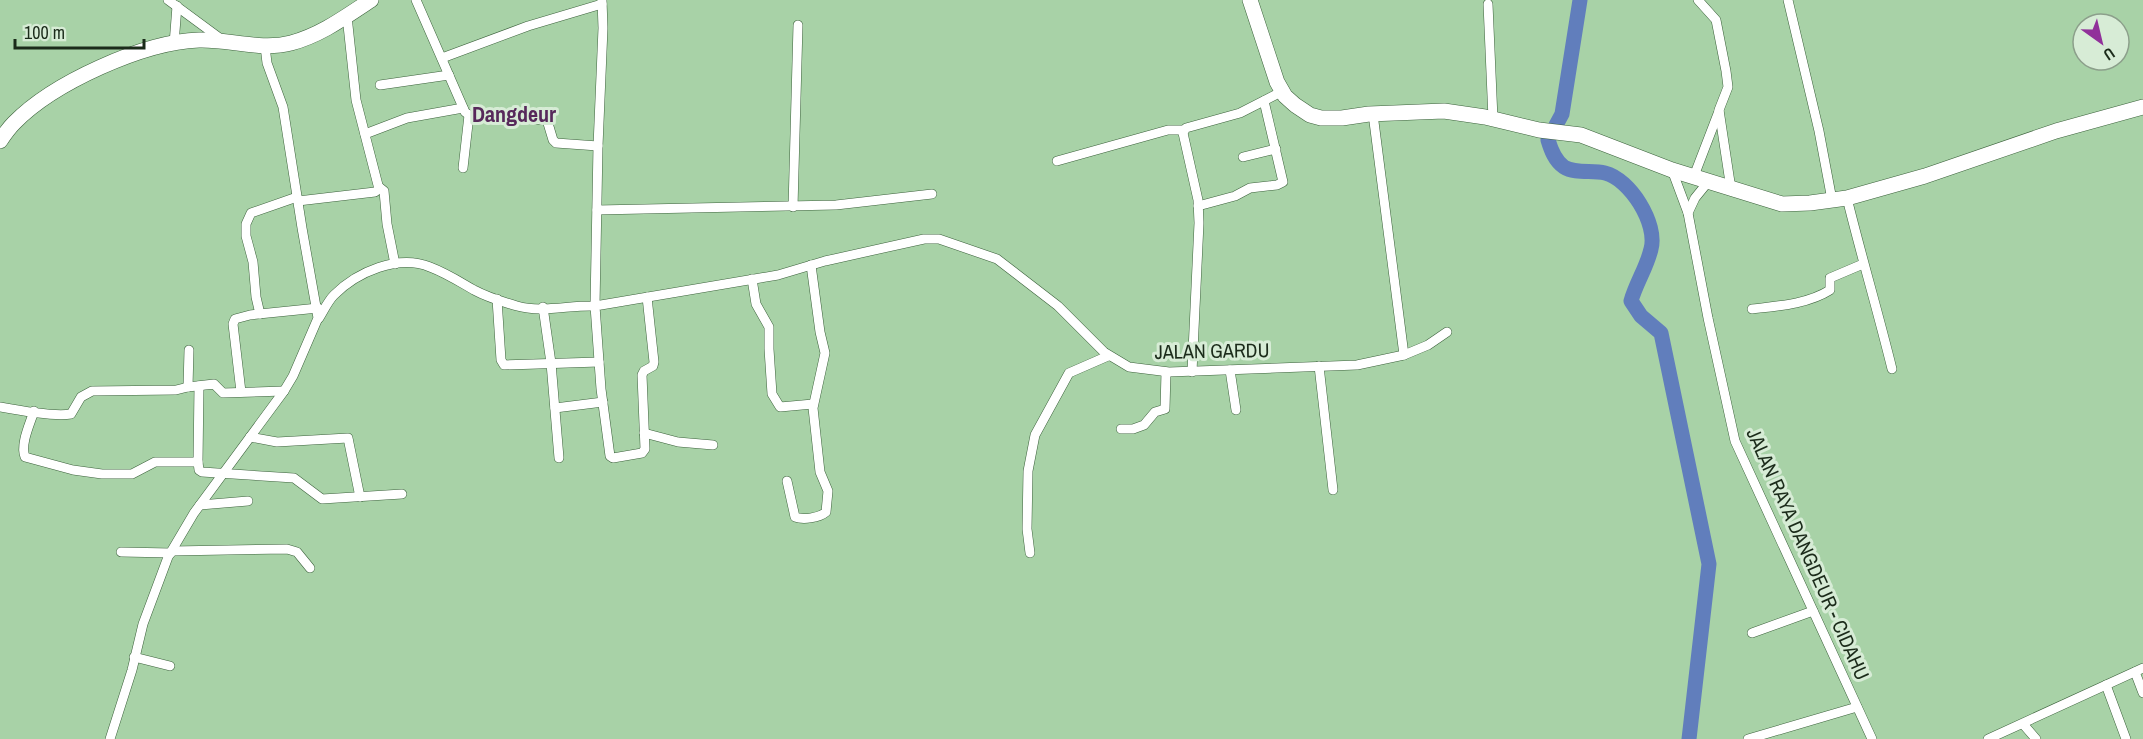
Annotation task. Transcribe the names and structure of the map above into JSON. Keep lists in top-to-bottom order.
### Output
{
  "streets": {
    "street": ["JALAN GARDU", "JALAN RAYA DANGDEUR - CIDAHU"]
  },
  "districts": ["Dangdeur"],
  "scale_bar": "100 m",
  "north": "bottom right"
}
